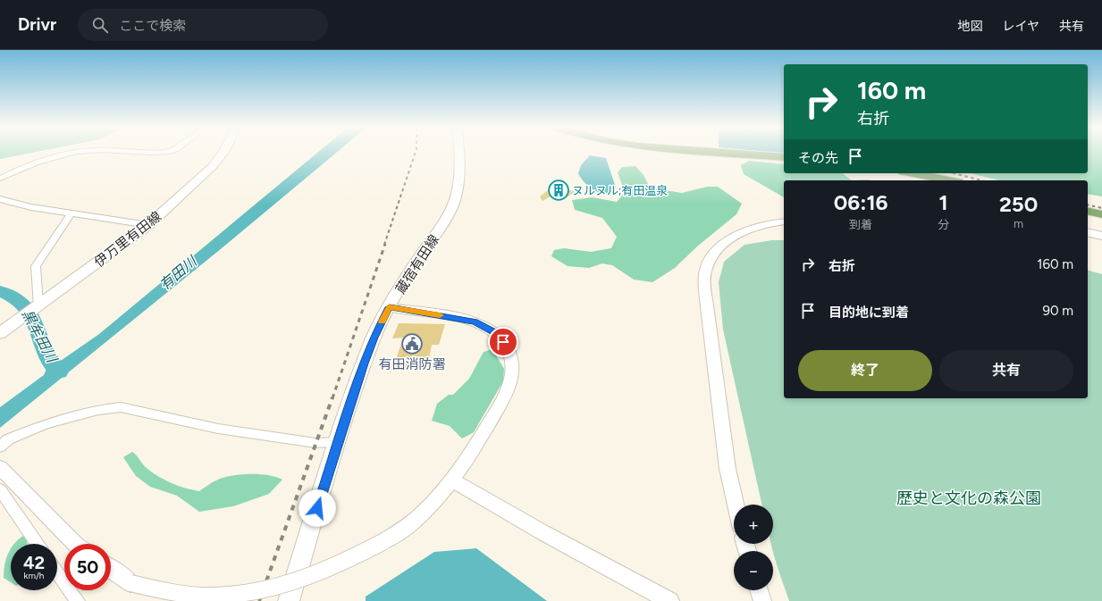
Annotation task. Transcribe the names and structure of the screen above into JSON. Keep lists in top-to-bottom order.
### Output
{
  "streets": {
    "main road": ["伊万里有田線", "蔵宿有田線"]
  },
  "water": ["有田川", "黒牟田川"],
  "parks": ["歴史と文化の森公園"],
  "places": {
    "building": ["ヌルヌル;有田温泉"],
    "public building": ["有田消防署"]
  },
  "page": {
    "header": "Drivr",
    "search": "ここで検索",
    "nav": ["地図", "レイヤ", "共有"],
    "turn": ["160 m", "右折"],
    "then": "その先",
    "eta": [
      "06:16",
      "到着",
      "1",
      "分",
      "250",
      "m"
    ],
    "list": [
      {
        "name": "右折",
        "value": "160 m"
      },
      {
        "name": "目的地に到着",
        "value": "90 m"
      }
    ],
    "buttons": ["終了", "共有"],
    "map_buttons": ["+", "−"],
    "speed": "42 km/h",
    "limit": "50"
  }
}
